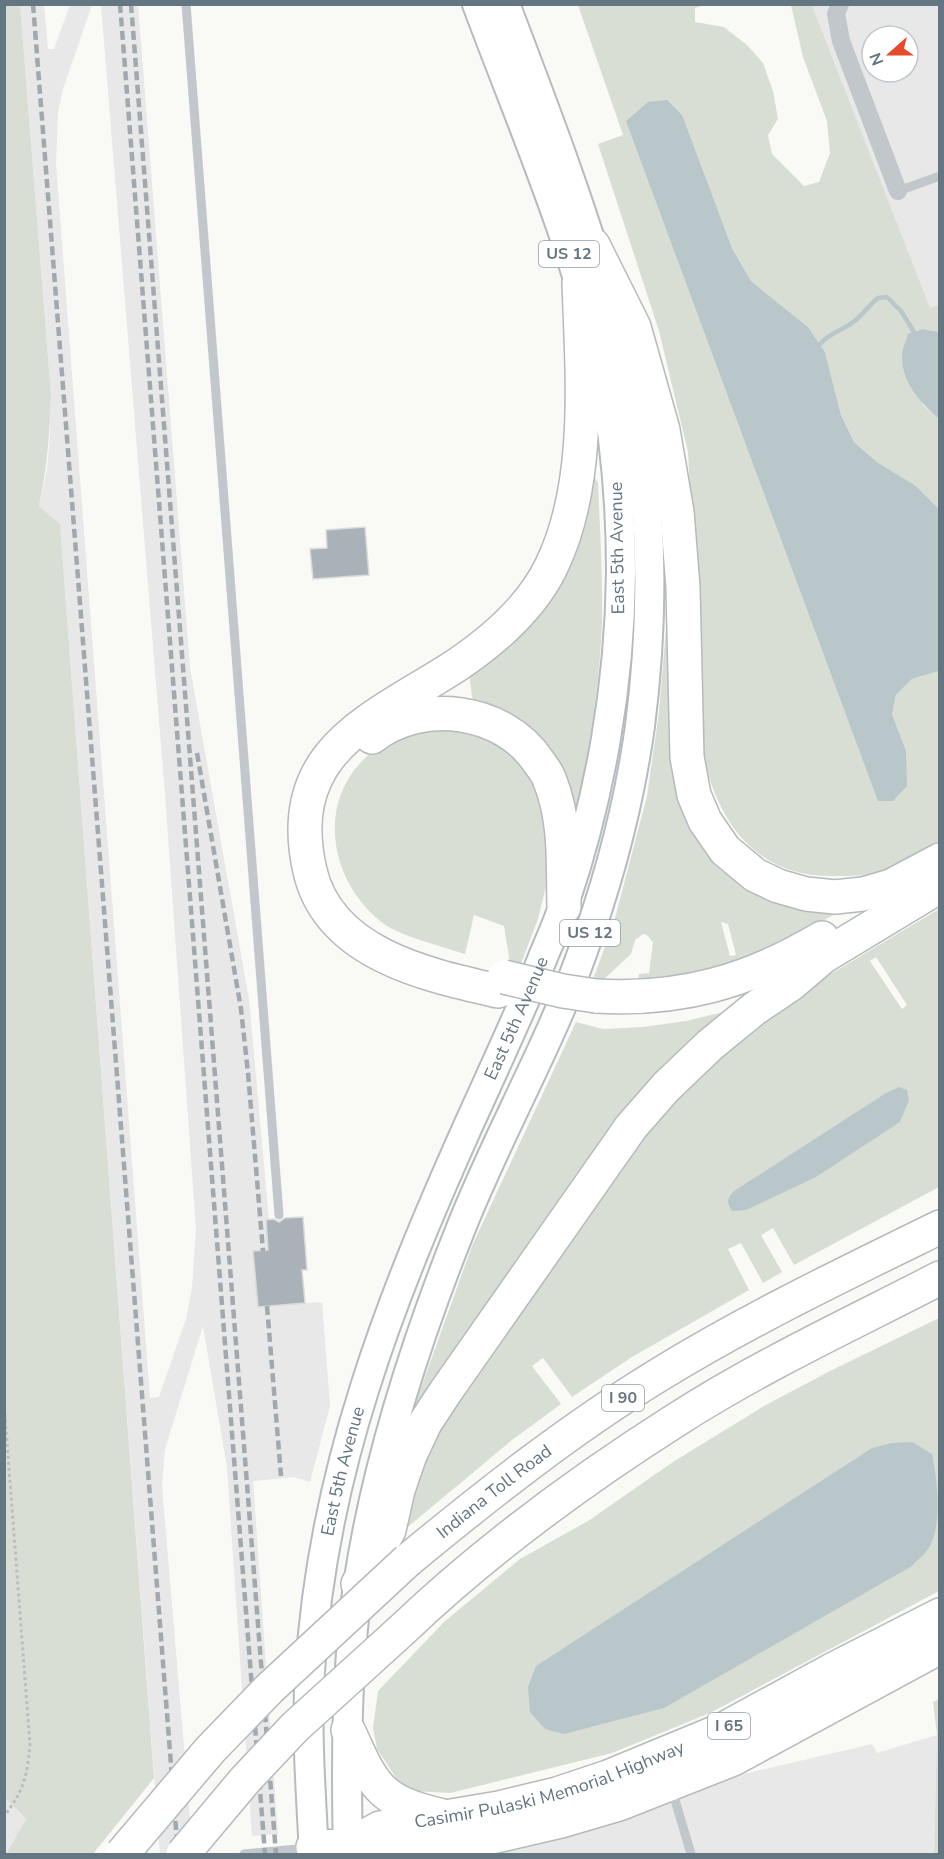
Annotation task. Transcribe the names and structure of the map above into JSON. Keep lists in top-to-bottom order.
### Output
{
  "streets": {
    "highway": [
      "I 90",
      "Indiana Toll Road",
      "I 65",
      "Casimir Pulaski Memorial Highway"
    ],
    "main road": ["US 12", "East 5th Avenue"]
  },
  "crossings": [
    ["East 5th Avenue", "Casimir Pulaski Memorial Highway"]
  ],
  "north": "left"
}
